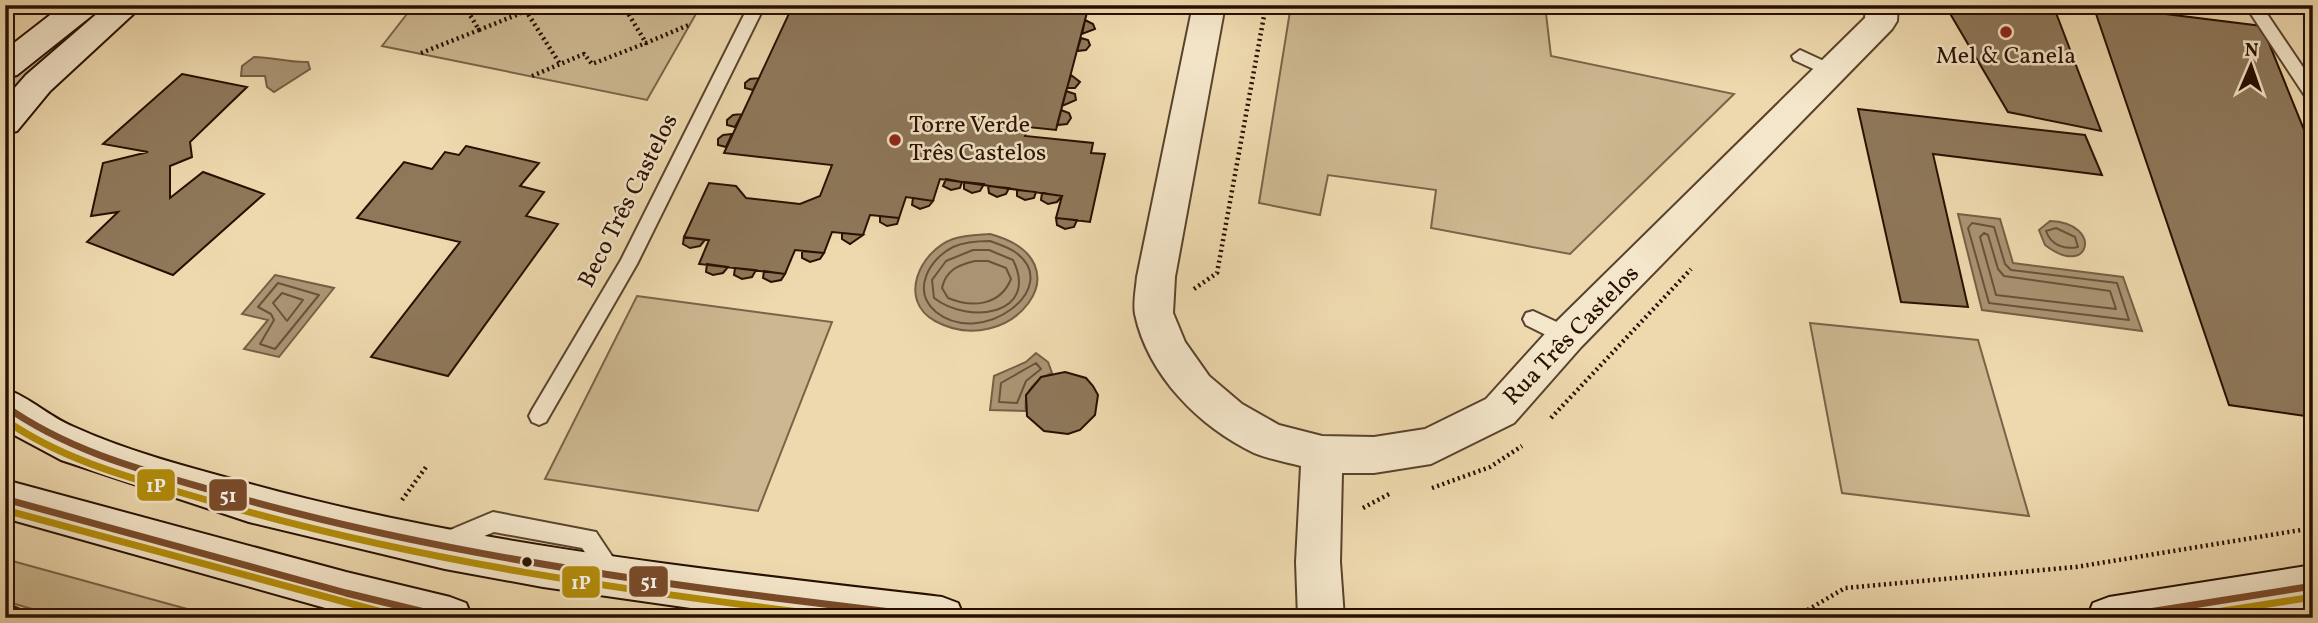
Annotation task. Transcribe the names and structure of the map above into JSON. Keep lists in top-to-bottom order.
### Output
{
  "streets": {
    "main road": ["Rua Três Castelos"],
    "lane": ["Beco Três Castelos"]
  },
  "places": ["Mel & Canela", "Torre Verde Três Castelos"],
  "lines": ["transit line 51", "transit line 1P"],
  "north": "top"
}
